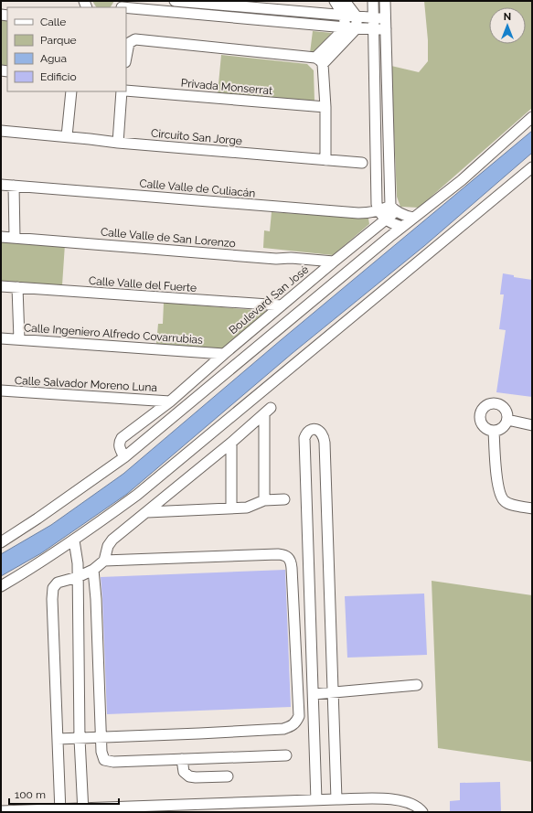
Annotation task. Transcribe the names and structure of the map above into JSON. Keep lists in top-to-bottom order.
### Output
{
  "streets": {
    "street": [
      "Privada Monserrat",
      "Circuito San Jorge",
      "Calle Valle de Culiacán",
      "Calle Valle de San Lorenzo",
      "Calle Valle del Fuerte",
      "Boulevard San José",
      "Calle Ingeniero Alfredo Covarrubias",
      "Calle Salvador Moreno Luna"
    ]
  },
  "crossings": [
    ["Calle Valle de Culiacán", "Boulevard San José"],
    ["Calle Valle de San Lorenzo", "Boulevard San José"],
    ["Calle Valle del Fuerte", "Boulevard San José"],
    ["Boulevard San José", "Calle Ingeniero Alfredo Covarrubias"],
    ["Boulevard San José", "Calle Salvador Moreno Luna"]
  ],
  "legend": [
    "Calle",
    "Parque",
    "Agua",
    "Edificio"
  ],
  "scale_bar": "100 m",
  "north": "top"
}
